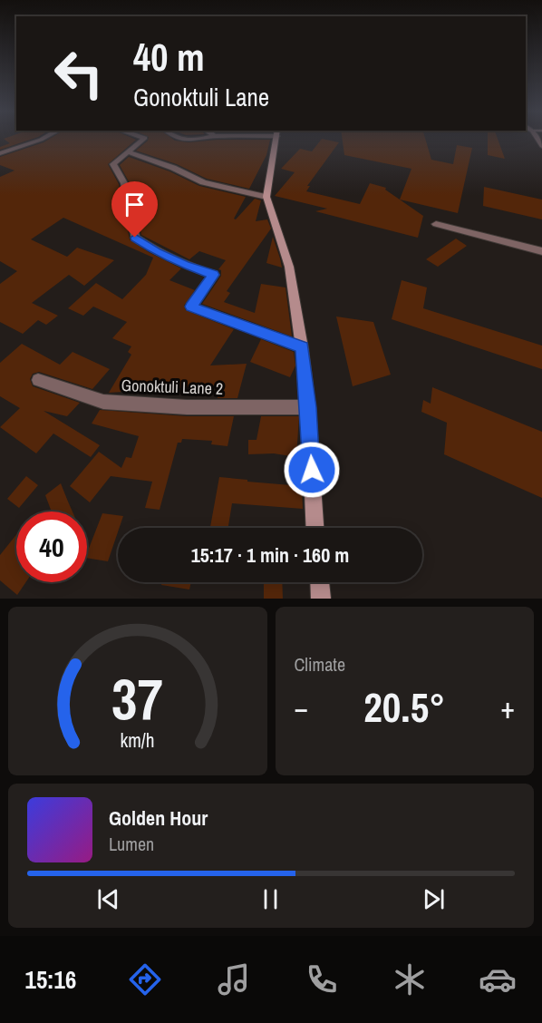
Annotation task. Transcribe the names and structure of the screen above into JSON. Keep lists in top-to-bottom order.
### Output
{
  "streets": {
    "street": ["Gonoktuli Lane 2"]
  },
  "page": {
    "turn": ["40 m", "Gonoktuli Lane"],
    "limit": "40",
    "trip": "15:17 · 1 min · 160 m",
    "tile": "Climate",
    "heat": ["−", "20.5°", "+"],
    "song": ["Golden Hour", "Lumen"],
    "tabs": "15:16",
    "gauge": ["37", "km/h"]
  }
}
